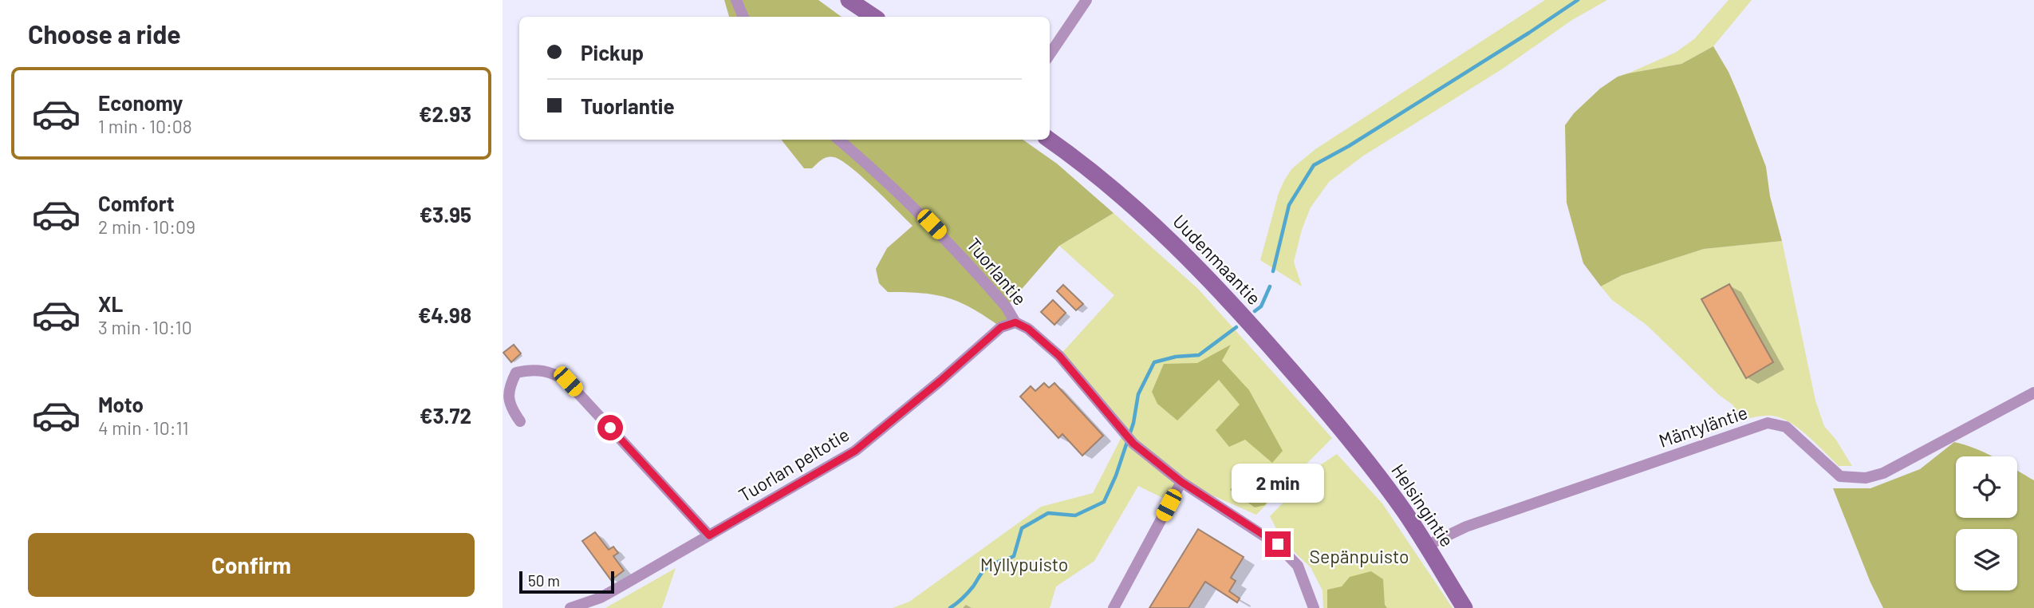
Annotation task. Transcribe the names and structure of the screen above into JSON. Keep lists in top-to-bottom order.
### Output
{
  "streets": {
    "main road": ["Uudenmaantie", "Helsingintie"],
    "street": ["Tuorlantie", "Mäntyläntie", "Tuorlan peltotie"]
  },
  "crossings": [
    ["Uudenmaantie", "Helsingintie"],
    ["Tuorlantie", "Tuorlan peltotie"],
    ["Mäntyläntie", "Helsingintie"]
  ],
  "parks": ["Sepänpuisto", "Myllypuisto"],
  "scale_bar": "50 m",
  "page": {
    "heading": "Choose a ride",
    "banner": ["Pickup", "Tuorlantie"],
    "list": [
      {
        "name": "Economy",
        "note": "1 min · 10:08",
        "value": "€2.93"
      },
      {
        "name": "Comfort",
        "note": "2 min · 10:09",
        "value": "€3.95"
      },
      {
        "name": "XL",
        "note": "3 min · 10:10",
        "value": "€4.98"
      },
      {
        "name": "Moto",
        "note": "4 min · 10:11",
        "value": "€3.72"
      }
    ],
    "bubble": "2 min",
    "buttons": "Confirm",
    "scale": "50 m"
  }
}
